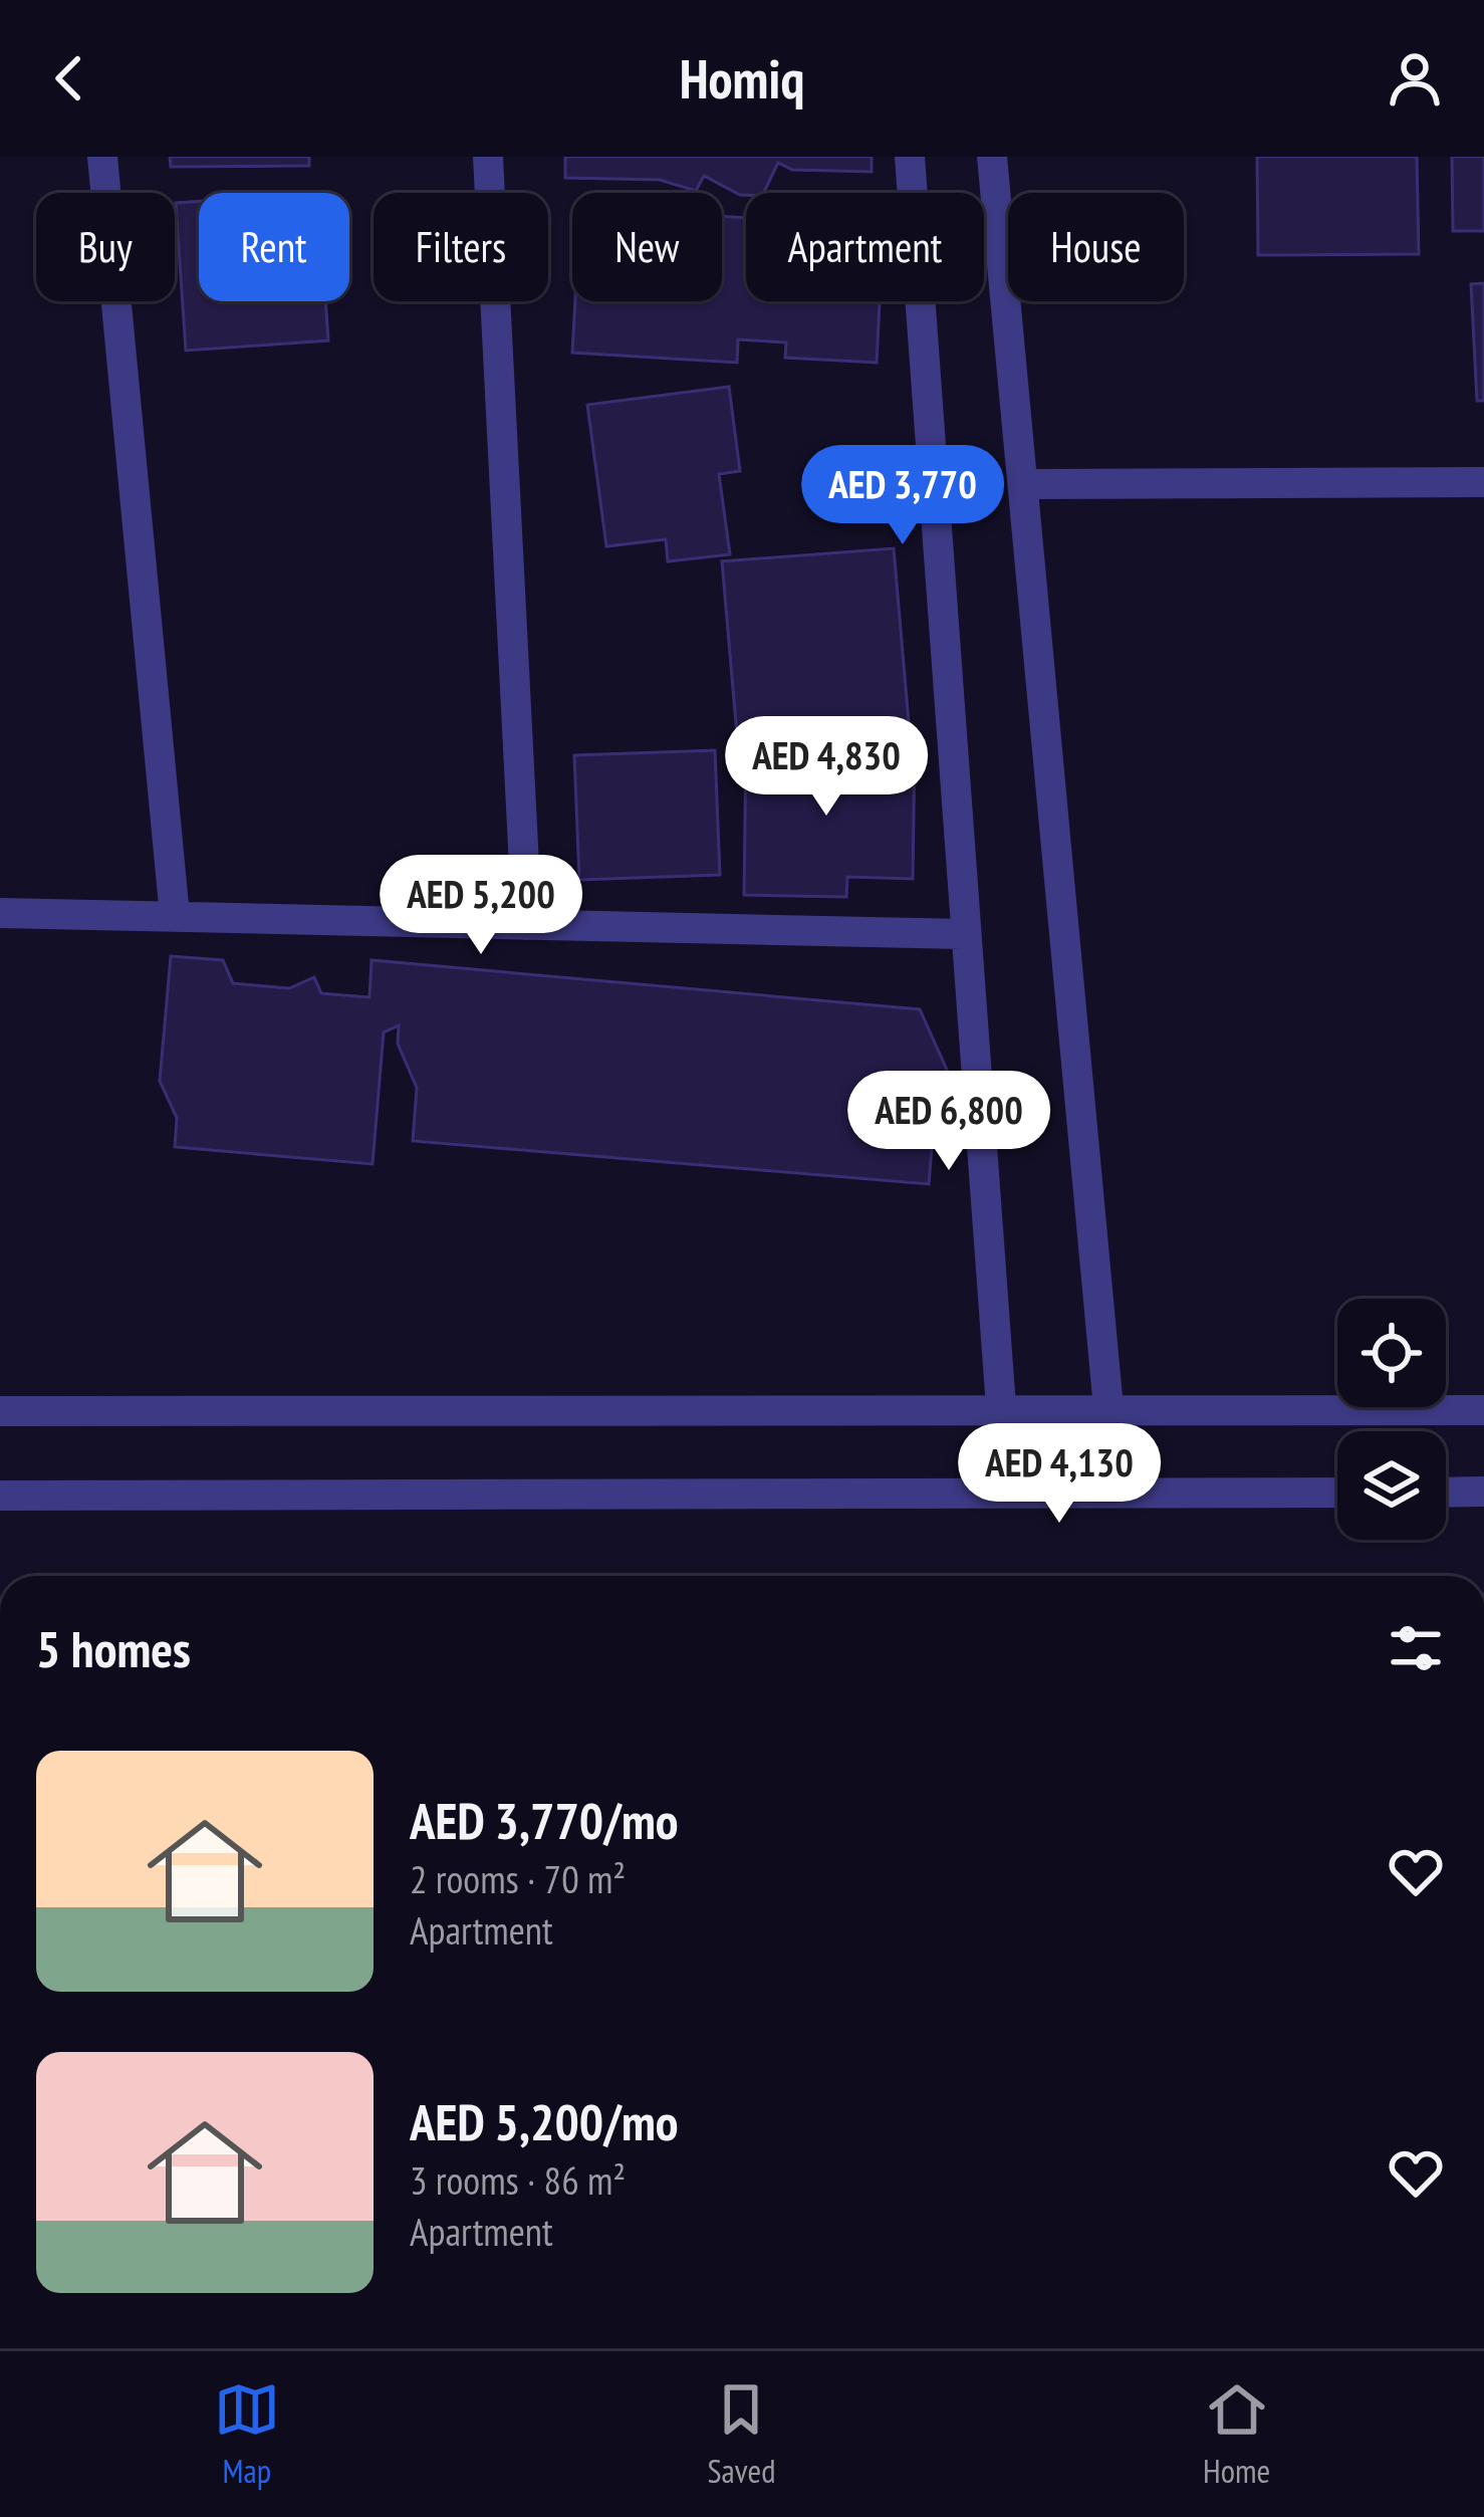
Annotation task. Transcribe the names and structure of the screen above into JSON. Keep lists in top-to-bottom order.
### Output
{
  "page": {
    "header": "Homiq",
    "chip": [
      "Buy",
      "Rent",
      "Filters",
      "New",
      "Apartment",
      "House"
    ],
    "price": [
      "AED 3,770",
      "AED 4,830",
      "AED 5,200",
      "AED 6,800",
      "AED 4,130"
    ],
    "heading": "5 homes",
    "list": [
      {
        "name": "AED 3,770/mo",
        "note": "2 rooms · 70 m² · Apartment"
      },
      {
        "name": "AED 5,200/mo",
        "note": "3 rooms · 86 m² · Apartment"
      }
    ],
    "tabs": ["Map", "Saved", "Home"]
  }
}
